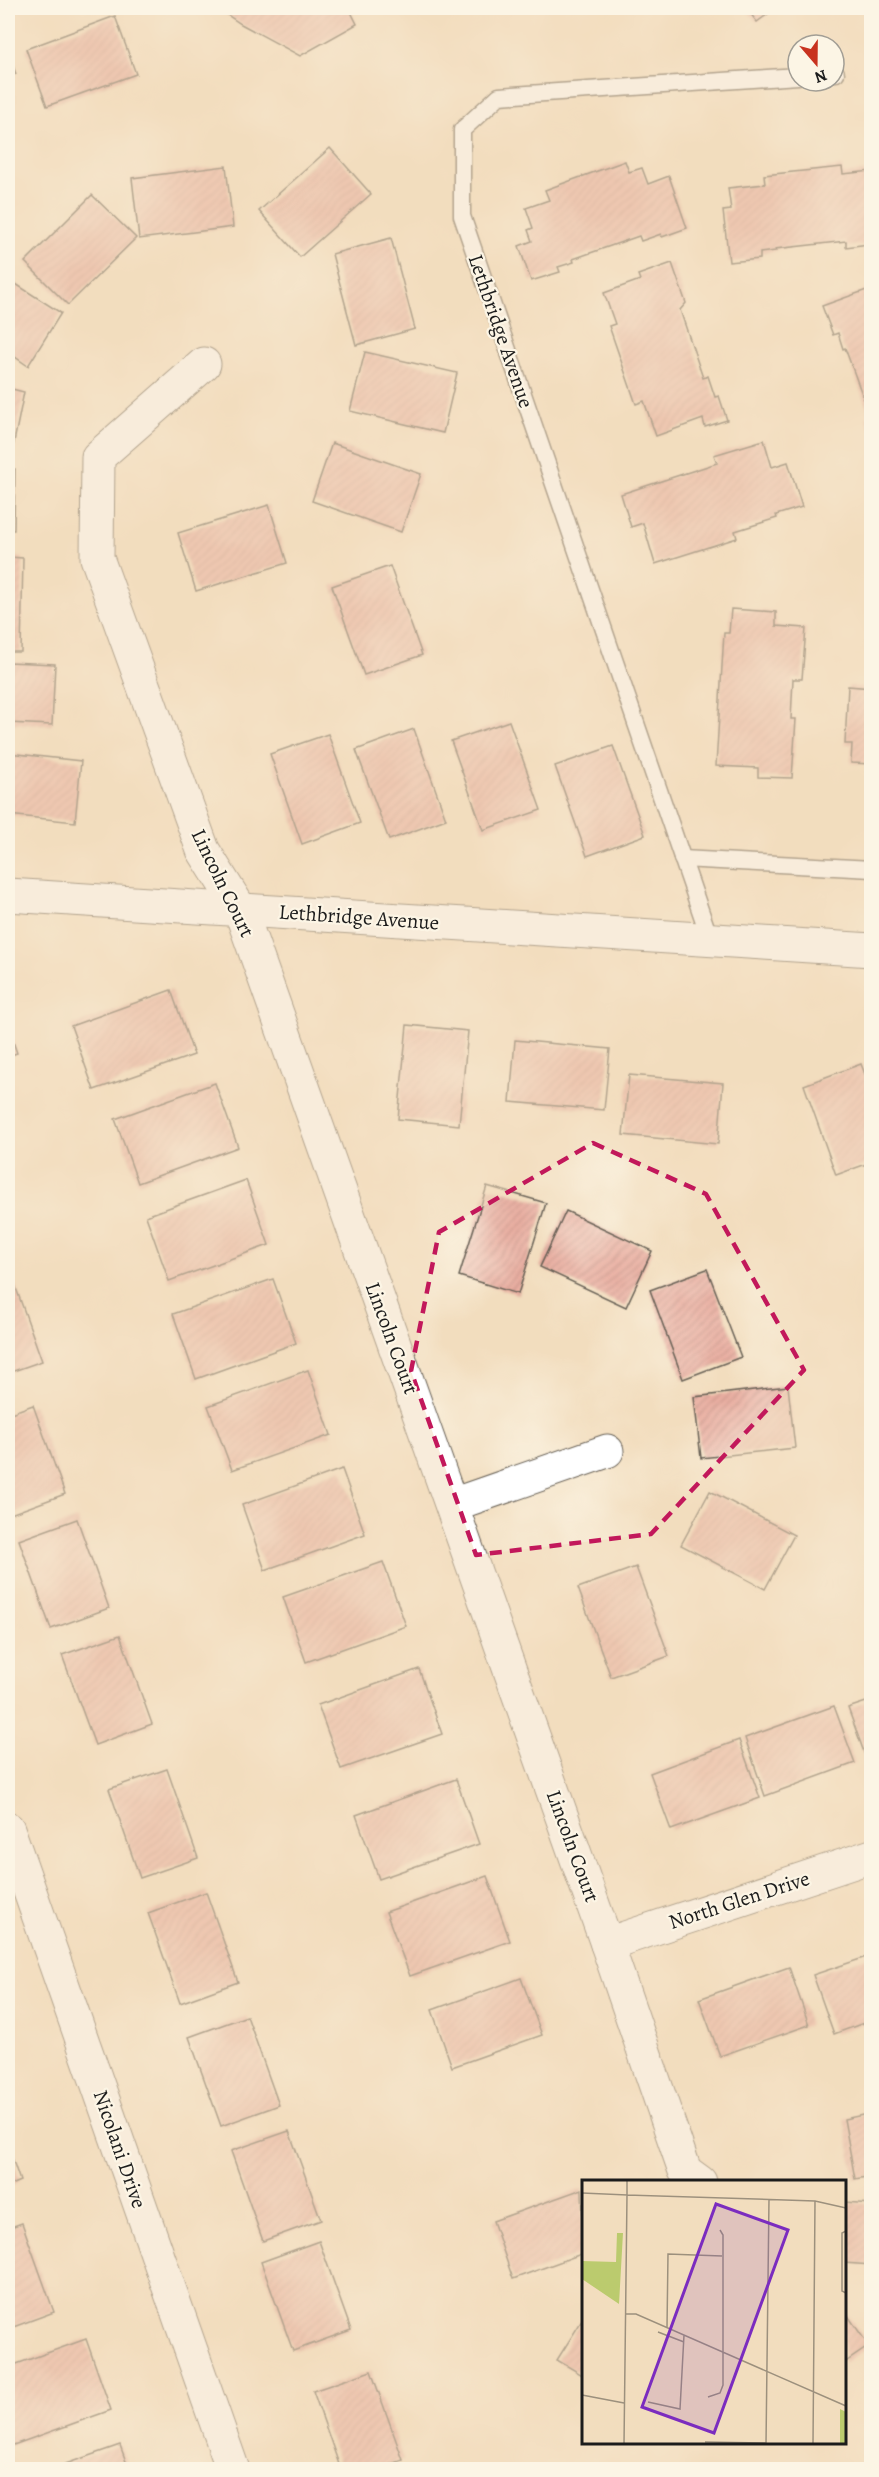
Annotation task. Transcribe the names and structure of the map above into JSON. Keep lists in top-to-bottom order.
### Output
{
  "streets": {
    "street": [
      "Lethbridge Avenue",
      "Lincoln Court",
      "North Glen Drive",
      "Nicolani Drive"
    ]
  },
  "crossings": [
    ["Lethbridge Avenue", "Lincoln Court"],
    ["Lincoln Court", "North Glen Drive"]
  ],
  "north": "bottom"
}
